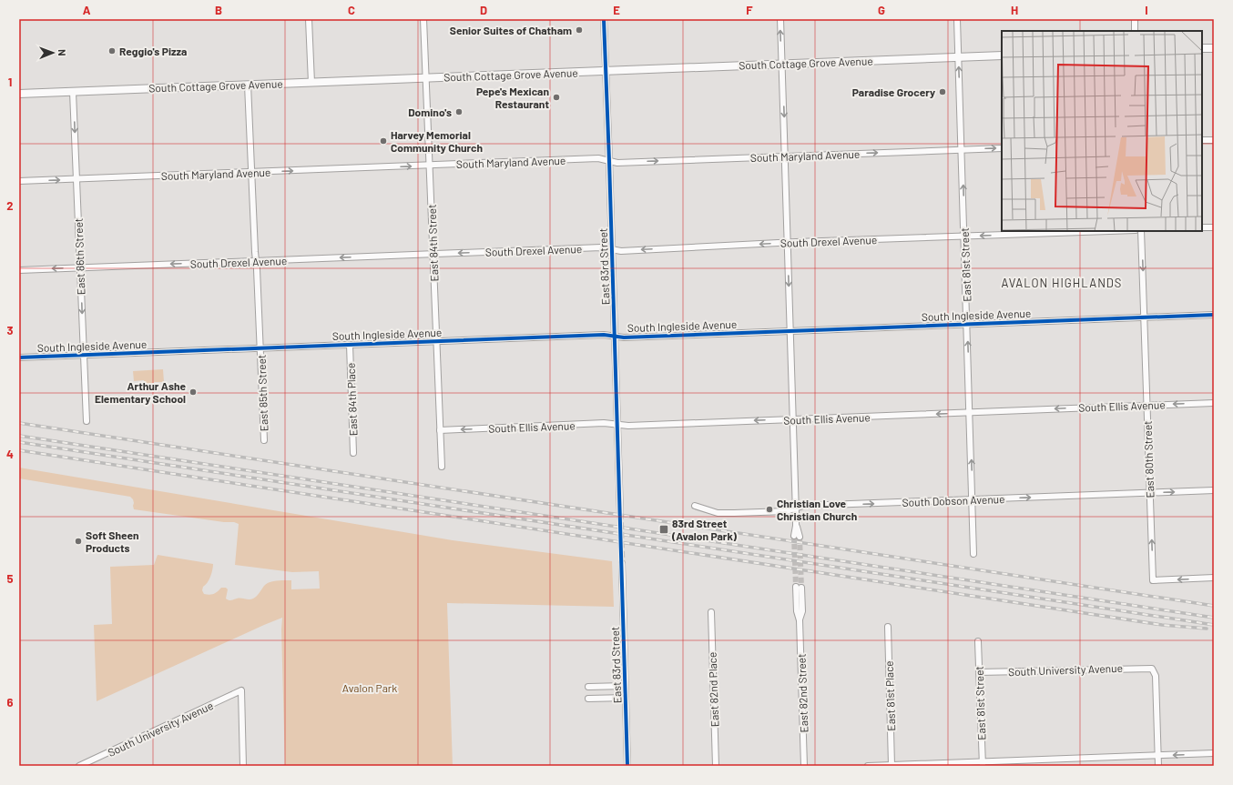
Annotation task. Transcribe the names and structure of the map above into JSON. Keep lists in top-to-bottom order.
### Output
{
  "streets": {
    "main road": ["South Cottage Grove Avenue"],
    "street": [
      "South Maryland Avenue",
      "South Drexel Avenue",
      "East 84th Street",
      "East 86th Street",
      "East 81st Street",
      "East 83rd Street",
      "South Ingleside Avenue",
      "East 85th Street",
      "East 84th Place",
      "South Ellis Avenue",
      "East 80th Street",
      "South Dobson Avenue",
      "South University Avenue",
      "East 82nd Place",
      "East 82nd Street",
      "East 81st Place"
    ]
  },
  "crossings": [
    ["South Cottage Grove Avenue", "East 84th Street"],
    ["South Cottage Grove Avenue", "East 86th Street"],
    ["South Cottage Grove Avenue", "East 81st Street"],
    ["South Cottage Grove Avenue", "East 83rd Street"],
    ["South Cottage Grove Avenue", "East 85th Street"],
    ["South Maryland Avenue", "East 84th Street"],
    ["South Maryland Avenue", "East 86th Street"],
    ["South Maryland Avenue", "East 81st Street"],
    ["South Maryland Avenue", "East 83rd Street"],
    ["South Maryland Avenue", "East 85th Street"],
    ["South Drexel Avenue", "East 84th Street"],
    ["South Drexel Avenue", "East 86th Street"],
    ["South Drexel Avenue", "East 81st Street"],
    ["South Drexel Avenue", "East 83rd Street"],
    ["South Drexel Avenue", "East 85th Street"],
    ["East 84th Street", "South Ingleside Avenue"],
    ["East 84th Street", "South Ellis Avenue"],
    ["East 86th Street", "South Ingleside Avenue"],
    ["East 81st Street", "South Ingleside Avenue"],
    ["East 81st Street", "South Ellis Avenue"],
    ["East 81st Street", "South Dobson Avenue"],
    ["East 81st Street", "South University Avenue"],
    ["East 83rd Street", "South Ingleside Avenue"],
    ["East 83rd Street", "South Ellis Avenue"],
    ["South Ingleside Avenue", "East 85th Street"],
    ["South Ingleside Avenue", "East 84th Place"],
    ["South Ingleside Avenue", "East 80th Street"],
    ["South Ellis Avenue", "East 80th Street"],
    ["East 80th Street", "South Dobson Avenue"]
  ],
  "one_way": [
    "South Maryland Avenue",
    "South Drexel Avenue",
    "East 86th Street",
    "East 81st Street",
    "South Ellis Avenue",
    "South Dobson Avenue"
  ],
  "districts": ["AVALON HIGHLANDS"],
  "parks": ["Avalon Park"],
  "places": {
    "other": [
      "Senior Suites of Chatham",
      "Reggio's Pizza",
      "Paradise Grocery",
      "Pepe's Mexican Restaurant",
      "Domino's",
      "Harvey Memorial Community Church",
      "Arthur Ashe Elementary School",
      "Christian Love Christian Church",
      "Soft Sheen Products"
    ],
    "transit": ["83rd Street (Avalon Park)"]
  },
  "north": "right",
  "grid": {
    "columns": [
      "A",
      "B",
      "C",
      "D",
      "E",
      "F",
      "G",
      "H",
      "I"
    ],
    "rows": [
      "1",
      "2",
      "3",
      "4",
      "5",
      "6"
    ]
  }
}
